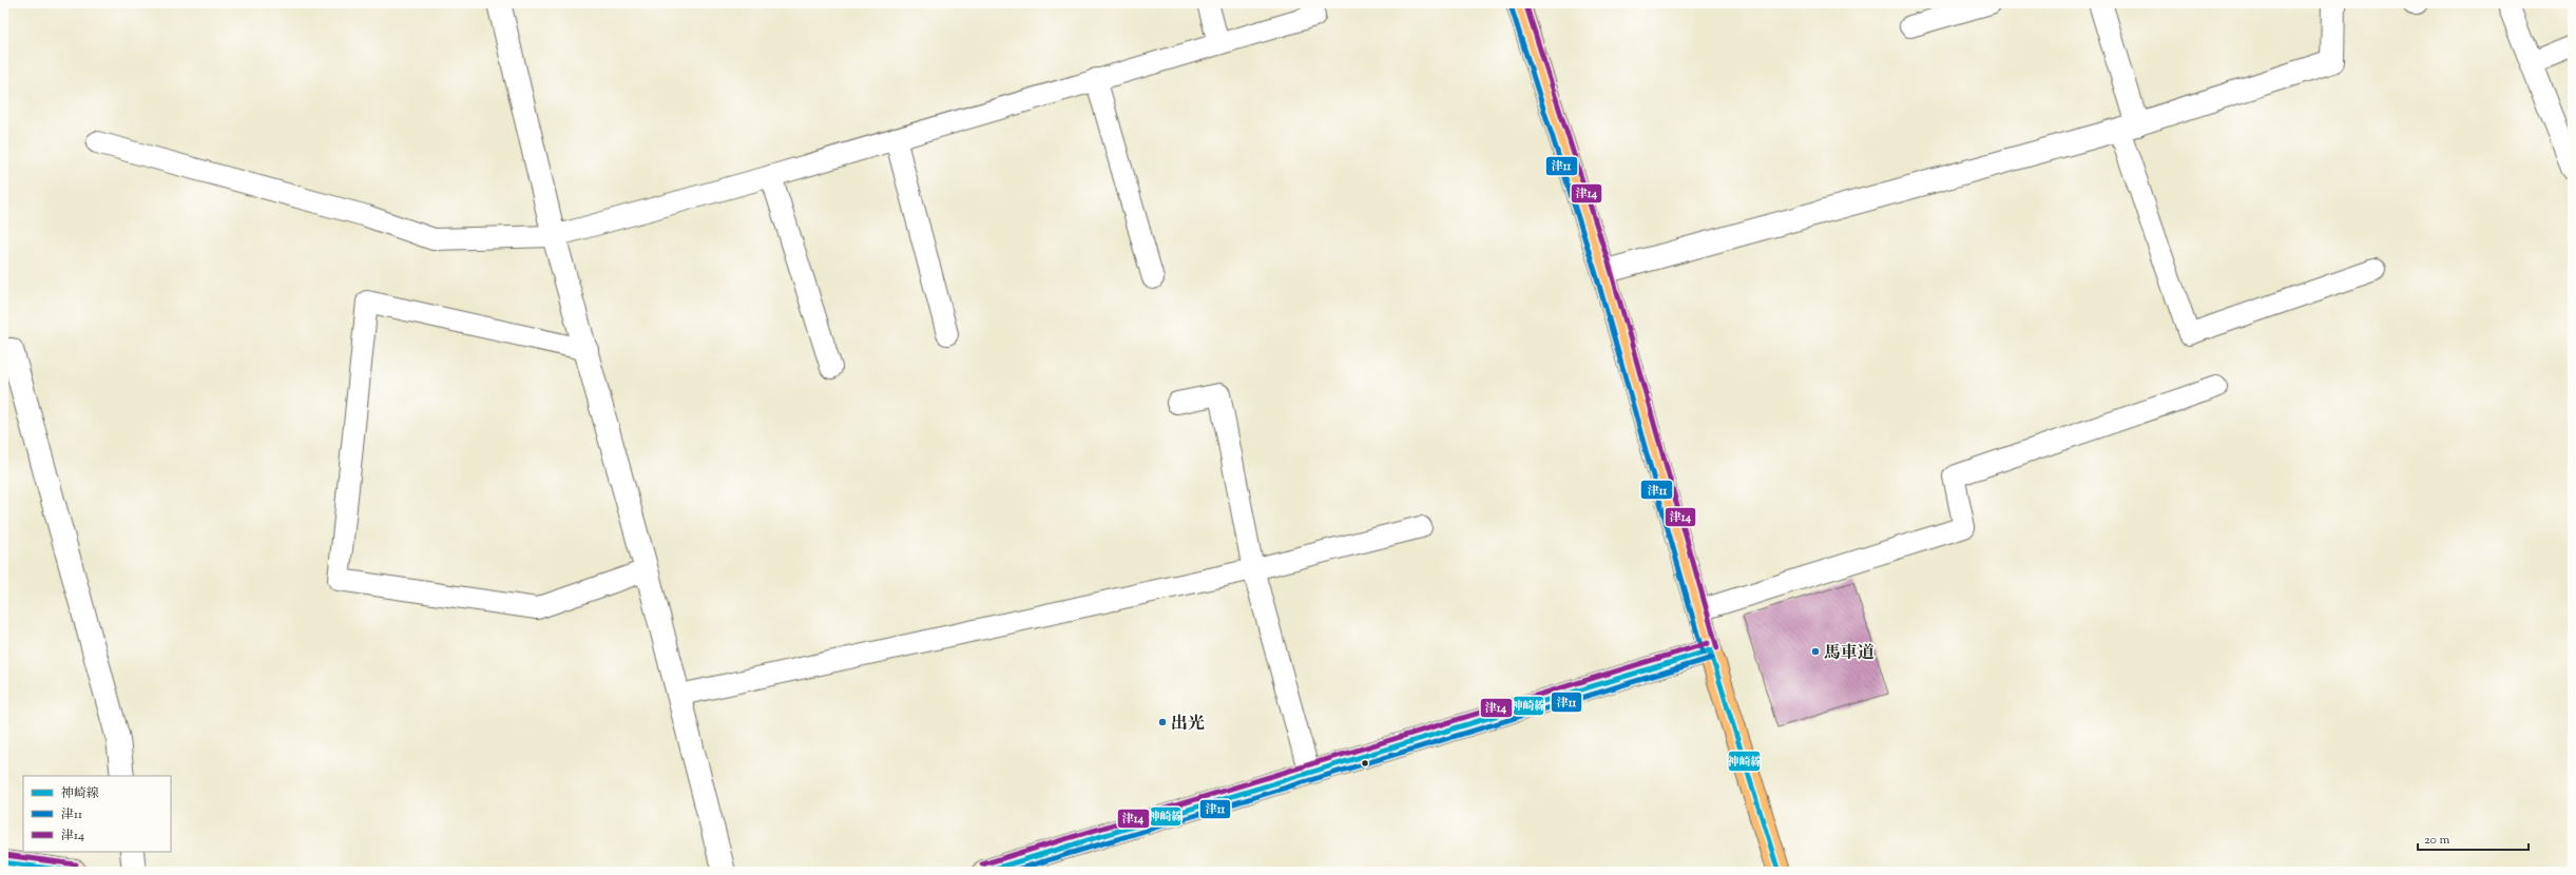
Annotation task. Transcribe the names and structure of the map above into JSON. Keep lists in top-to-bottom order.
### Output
{
  "places": ["馬車道", "出光"],
  "lines": ["transit line 津14", "transit line 津11", "transit line 神崎線"],
  "legend": ["神崎線", "津11", "津14"],
  "scale_bar": "20 m"
}
